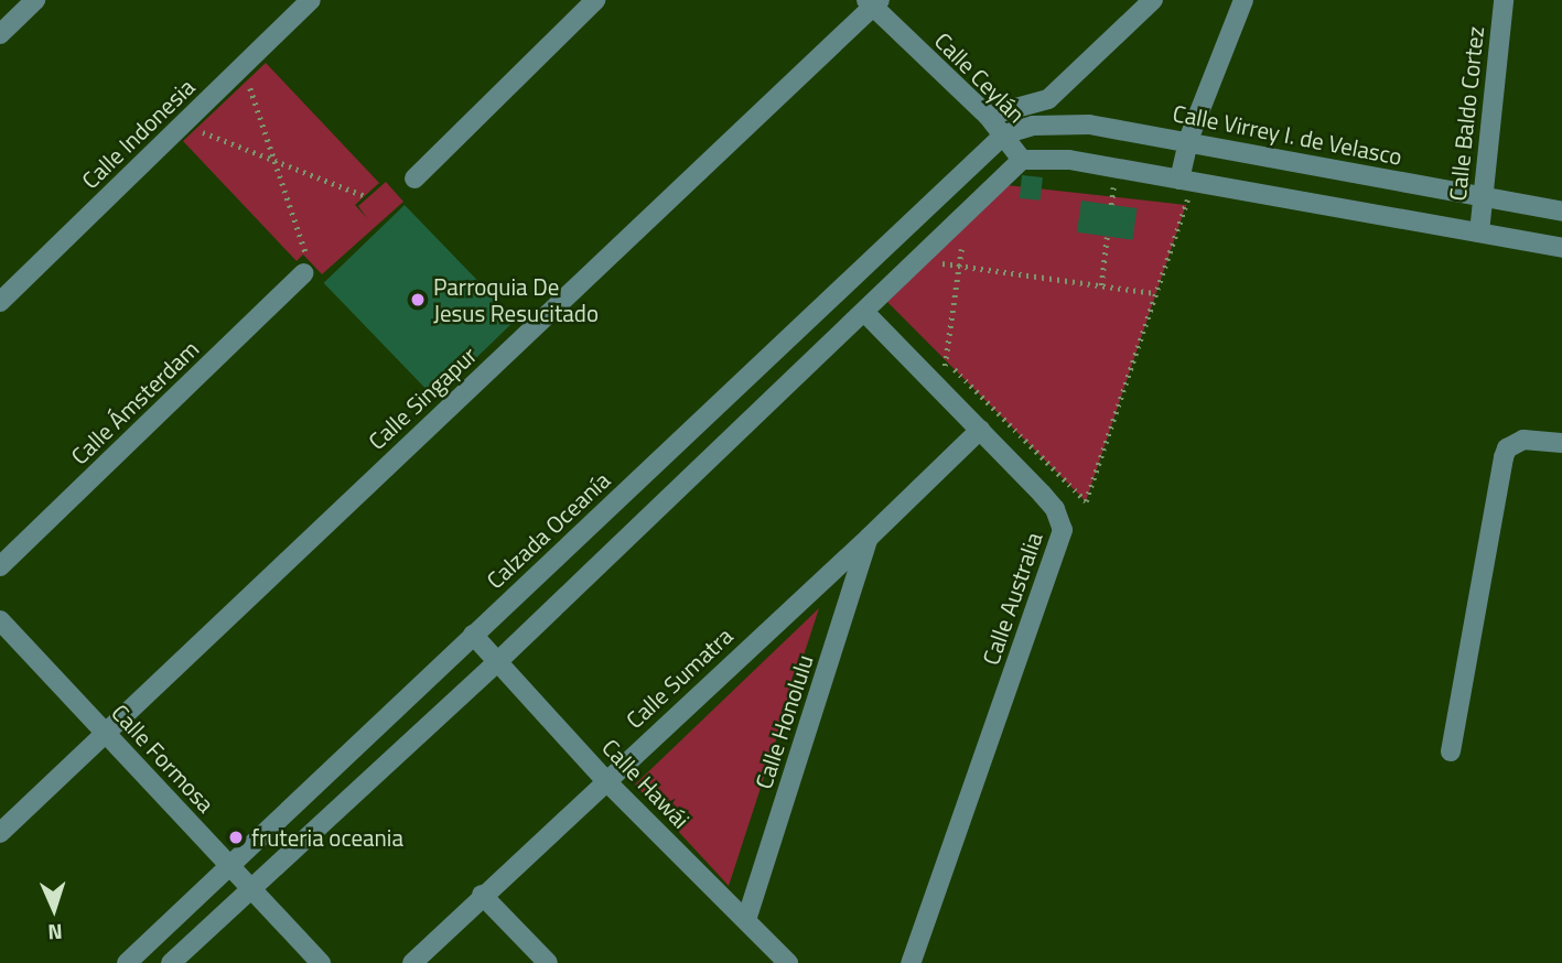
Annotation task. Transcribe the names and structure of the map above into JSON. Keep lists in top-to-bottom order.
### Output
{
  "streets": {
    "street": [
      "Calle Ceylán",
      "Calle Baldo Cortez",
      "Calle Indonesia",
      "Calle Virrey I. de Velasco",
      "Calle Singapur",
      "Calle Ámsterdam",
      "Calzada Oceanía",
      "Calle Australia",
      "Calle Sumatra",
      "Calle Honolulu",
      "Calle Formosa",
      "Calle Hawái"
    ]
  },
  "crossings": [
    ["Calle Ceylán", "Calle Virrey I. de Velasco"],
    ["Calle Ceylán", "Calle Singapur"],
    ["Calle Ceylán", "Calzada Oceanía"],
    ["Calle Baldo Cortez", "Calle Virrey I. de Velasco"],
    ["Calle Virrey I. de Velasco", "Calzada Oceanía"],
    ["Calle Singapur", "Calle Formosa"],
    ["Calzada Oceanía", "Calle Formosa"],
    ["Calzada Oceanía", "Calle Hawái"],
    ["Calle Australia", "Calle Sumatra"],
    ["Calle Sumatra", "Calle Honolulu"],
    ["Calle Sumatra", "Calle Hawái"],
    ["Calle Honolulu", "Calle Hawái"]
  ],
  "places": ["Parroquia De Jesus Resucitado", "fruteria oceania"],
  "north": "bottom"
}
